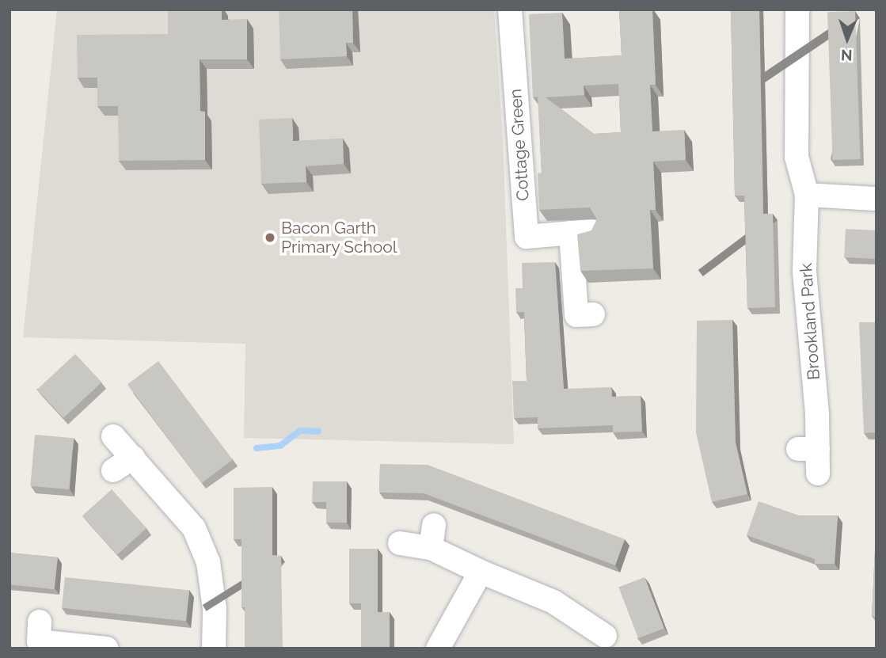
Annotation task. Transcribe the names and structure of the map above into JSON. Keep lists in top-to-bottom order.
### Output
{
  "streets": {
    "street": ["Cottage Green", "Brookland Park"]
  },
  "places": ["Bacon Garth Primary School"],
  "north": "bottom"
}
